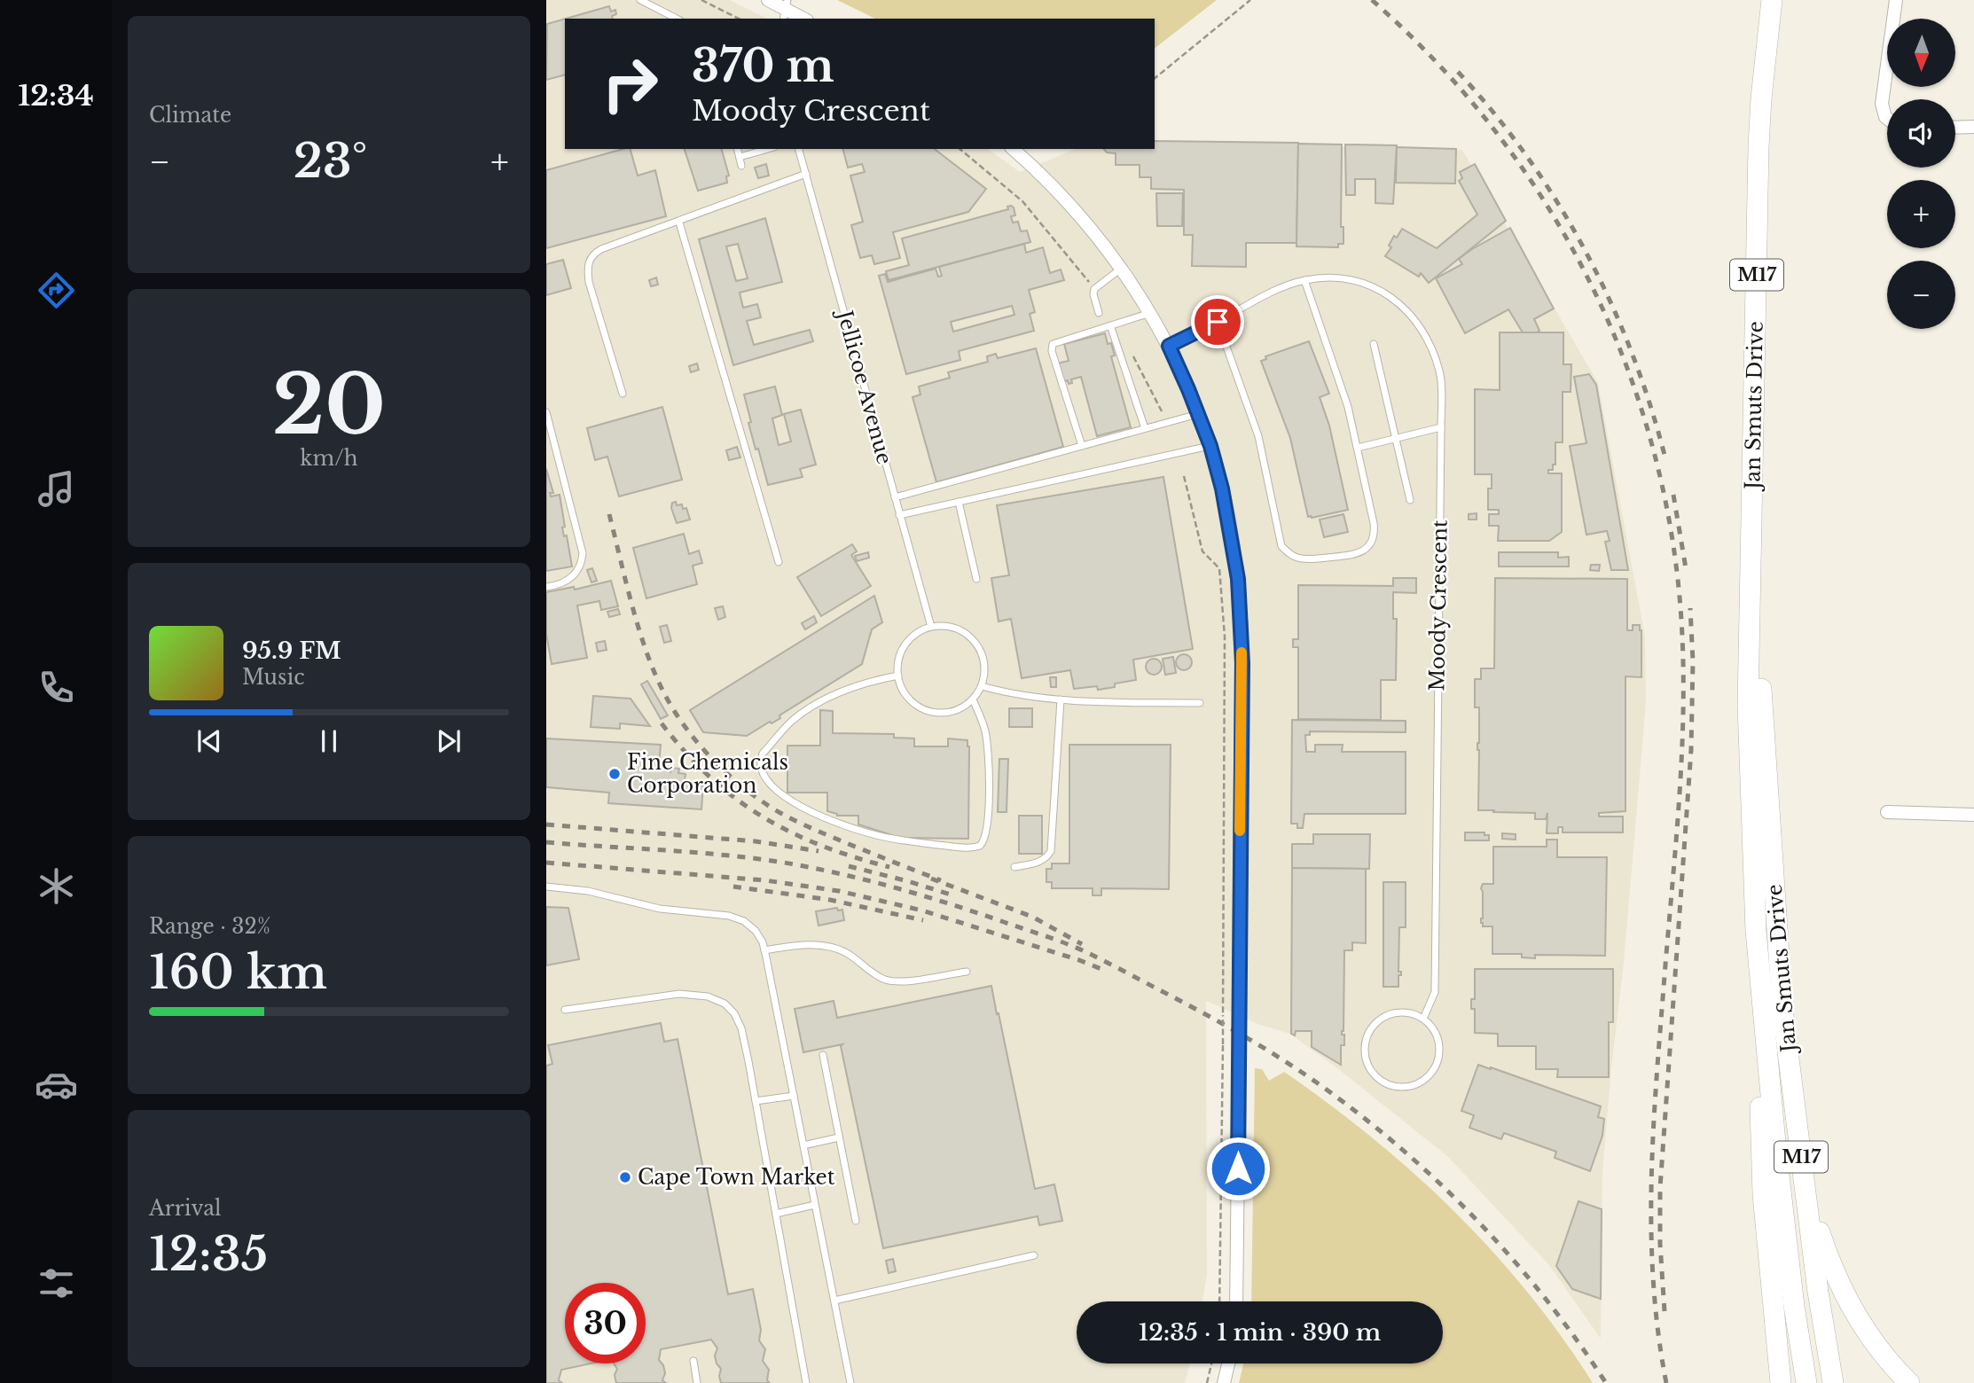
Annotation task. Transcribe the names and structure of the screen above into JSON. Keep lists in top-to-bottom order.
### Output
{
  "streets": {
    "main road": ["M17", "Jan Smuts Drive"],
    "lane": ["Jellicoe Avenue", "Moody Crescent"]
  },
  "places": ["Fine Chemicals Corporation", "Cape Town Market"],
  "north": "bottom",
  "page": {
    "tabs": "12:34",
    "tile": [
      "Climate",
      ["20", "km/h"],
      ["Range · 32%", "160 km"],
      ["Arrival", "12:35"]
    ],
    "map_buttons": ["+", "−"],
    "turn": ["370 m", "Moody Crescent"],
    "heat": ["−", "23°", "+"],
    "song": ["95.9 FM", "Music"],
    "limit": "30",
    "trip": "12:35 · 1 min · 390 m"
  }
}
